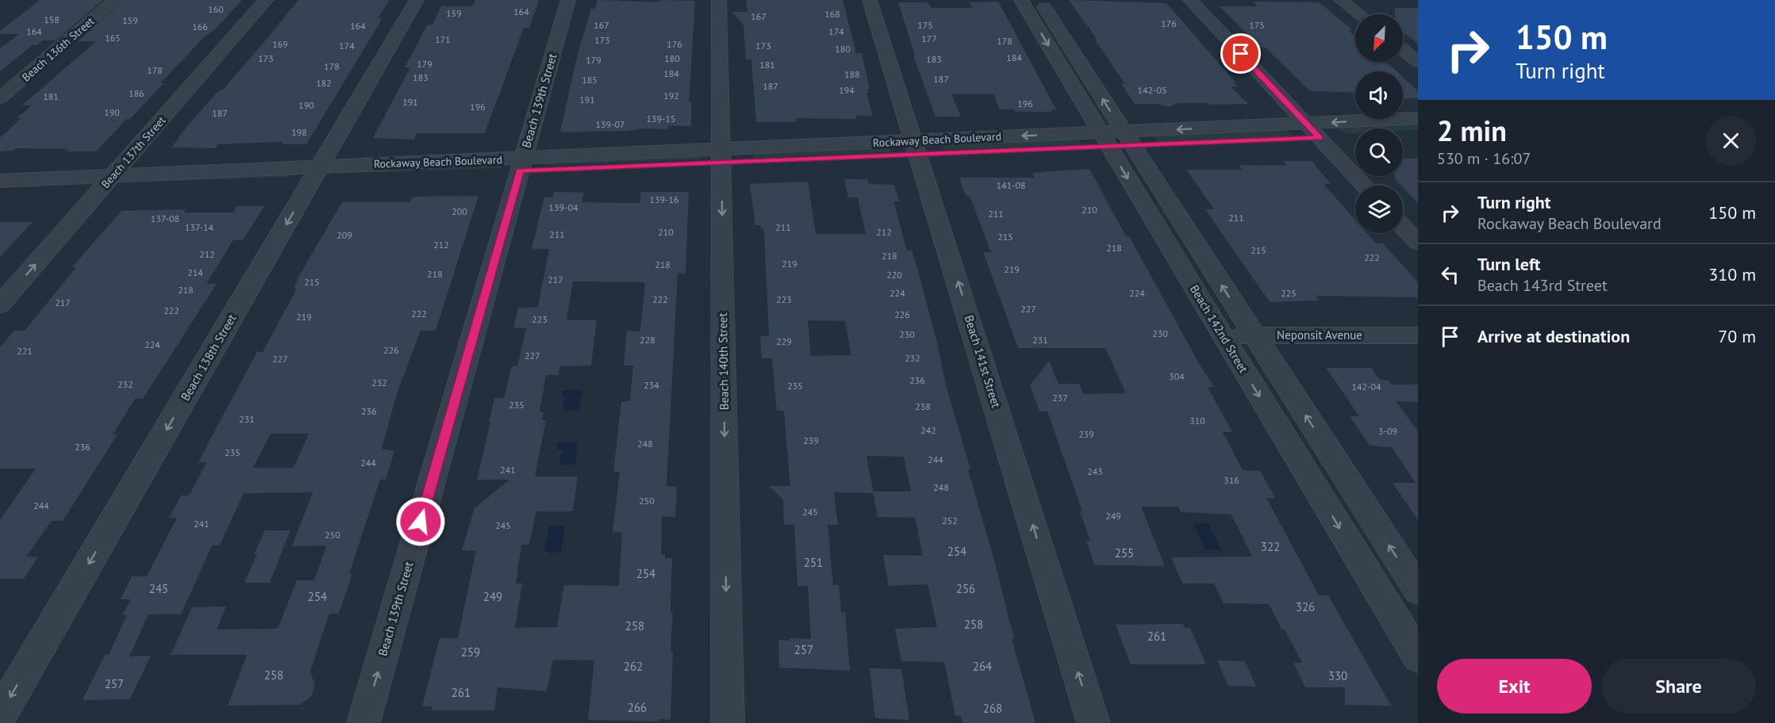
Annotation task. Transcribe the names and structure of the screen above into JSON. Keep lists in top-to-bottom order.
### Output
{
  "streets": {
    "street": [
      "Beach 136th Street",
      "Beach 139th Street",
      "Rockaway Beach Boulevard",
      "Beach 137th Street",
      "Beach 142nd Street",
      "Neponsit Avenue",
      "Beach 138th Street",
      "Beach 140th Street",
      "Beach 141st Street"
    ]
  },
  "crossings": [
    ["Beach 139th Street", "Rockaway Beach Boulevard"],
    ["Rockaway Beach Boulevard", "Beach 137th Street"],
    ["Rockaway Beach Boulevard", "Beach 142nd Street"],
    ["Rockaway Beach Boulevard", "Beach 138th Street"],
    ["Rockaway Beach Boulevard", "Beach 140th Street"],
    ["Rockaway Beach Boulevard", "Beach 141st Street"],
    ["Beach 142nd Street", "Neponsit Avenue"]
  ],
  "one_way": [
    "Beach 139th Street",
    "Beach 137th Street",
    "Beach 138th Street",
    "Beach 140th Street",
    "Beach 141st Street"
  ],
  "house_numbers": [
    "160",
    "164",
    "159",
    "168",
    "167",
    "158",
    "159",
    "176",
    "167",
    "175",
    "175",
    "164",
    "166",
    "164",
    "174",
    "165",
    "177",
    "171",
    "173",
    "178",
    "169",
    "176",
    "174",
    "173",
    "180",
    "184",
    "173",
    "180",
    "183",
    "179",
    "179",
    "181",
    "178",
    "178",
    "184",
    "188",
    "183",
    "187",
    "185",
    "182",
    "187",
    "194",
    "142-05",
    "186",
    "192",
    "181",
    "191",
    "191",
    "196",
    "190",
    "196",
    "190",
    "187",
    "139-15",
    "139-07",
    "198",
    "141-08",
    "139-16",
    "139-04",
    "210",
    "200",
    "211",
    "211",
    "137-08",
    "137-14",
    "211",
    "210",
    "212",
    "211",
    "209",
    "215",
    "212",
    "218",
    "215",
    "212",
    "218",
    "222",
    "219",
    "218",
    "219",
    "214",
    "218",
    "220",
    "217",
    "215",
    "218",
    "224",
    "224",
    "225",
    "222",
    "223",
    "217",
    "227",
    "222",
    "222",
    "226",
    "219",
    "223",
    "230",
    "230",
    "228",
    "231",
    "229",
    "224",
    "226",
    "221",
    "227",
    "232",
    "227",
    "304",
    "236",
    "232",
    "232",
    "234",
    "235",
    "142-04",
    "237",
    "235",
    "238",
    "236",
    "231",
    "310",
    "242",
    "3-09",
    "239",
    "239",
    "248",
    "236",
    "235",
    "244",
    "244",
    "241",
    "243",
    "316",
    "248",
    "250",
    "244",
    "245",
    "249",
    "252",
    "241",
    "245",
    "250",
    "322",
    "254",
    "255",
    "251",
    "254",
    "245",
    "256",
    "254",
    "249",
    "326",
    "258",
    "258",
    "261",
    "257",
    "259",
    "262",
    "264",
    "258",
    "330",
    "257",
    "261",
    "266",
    "268"
  ],
  "north": "bottom left",
  "page": {
    "turn": ["150 m", "Turn right"],
    "heading": ["2 min", "530 m · 16:07"],
    "list": [
      {
        "name": "Turn right",
        "note": "Rockaway Beach Boulevard",
        "value": "150 m"
      },
      {
        "name": "Turn left",
        "note": "Beach 143rd Street",
        "value": "310 m"
      },
      {
        "name": "Arrive at destination",
        "value": "70 m"
      }
    ],
    "buttons": ["Exit", "Share"]
  }
}
